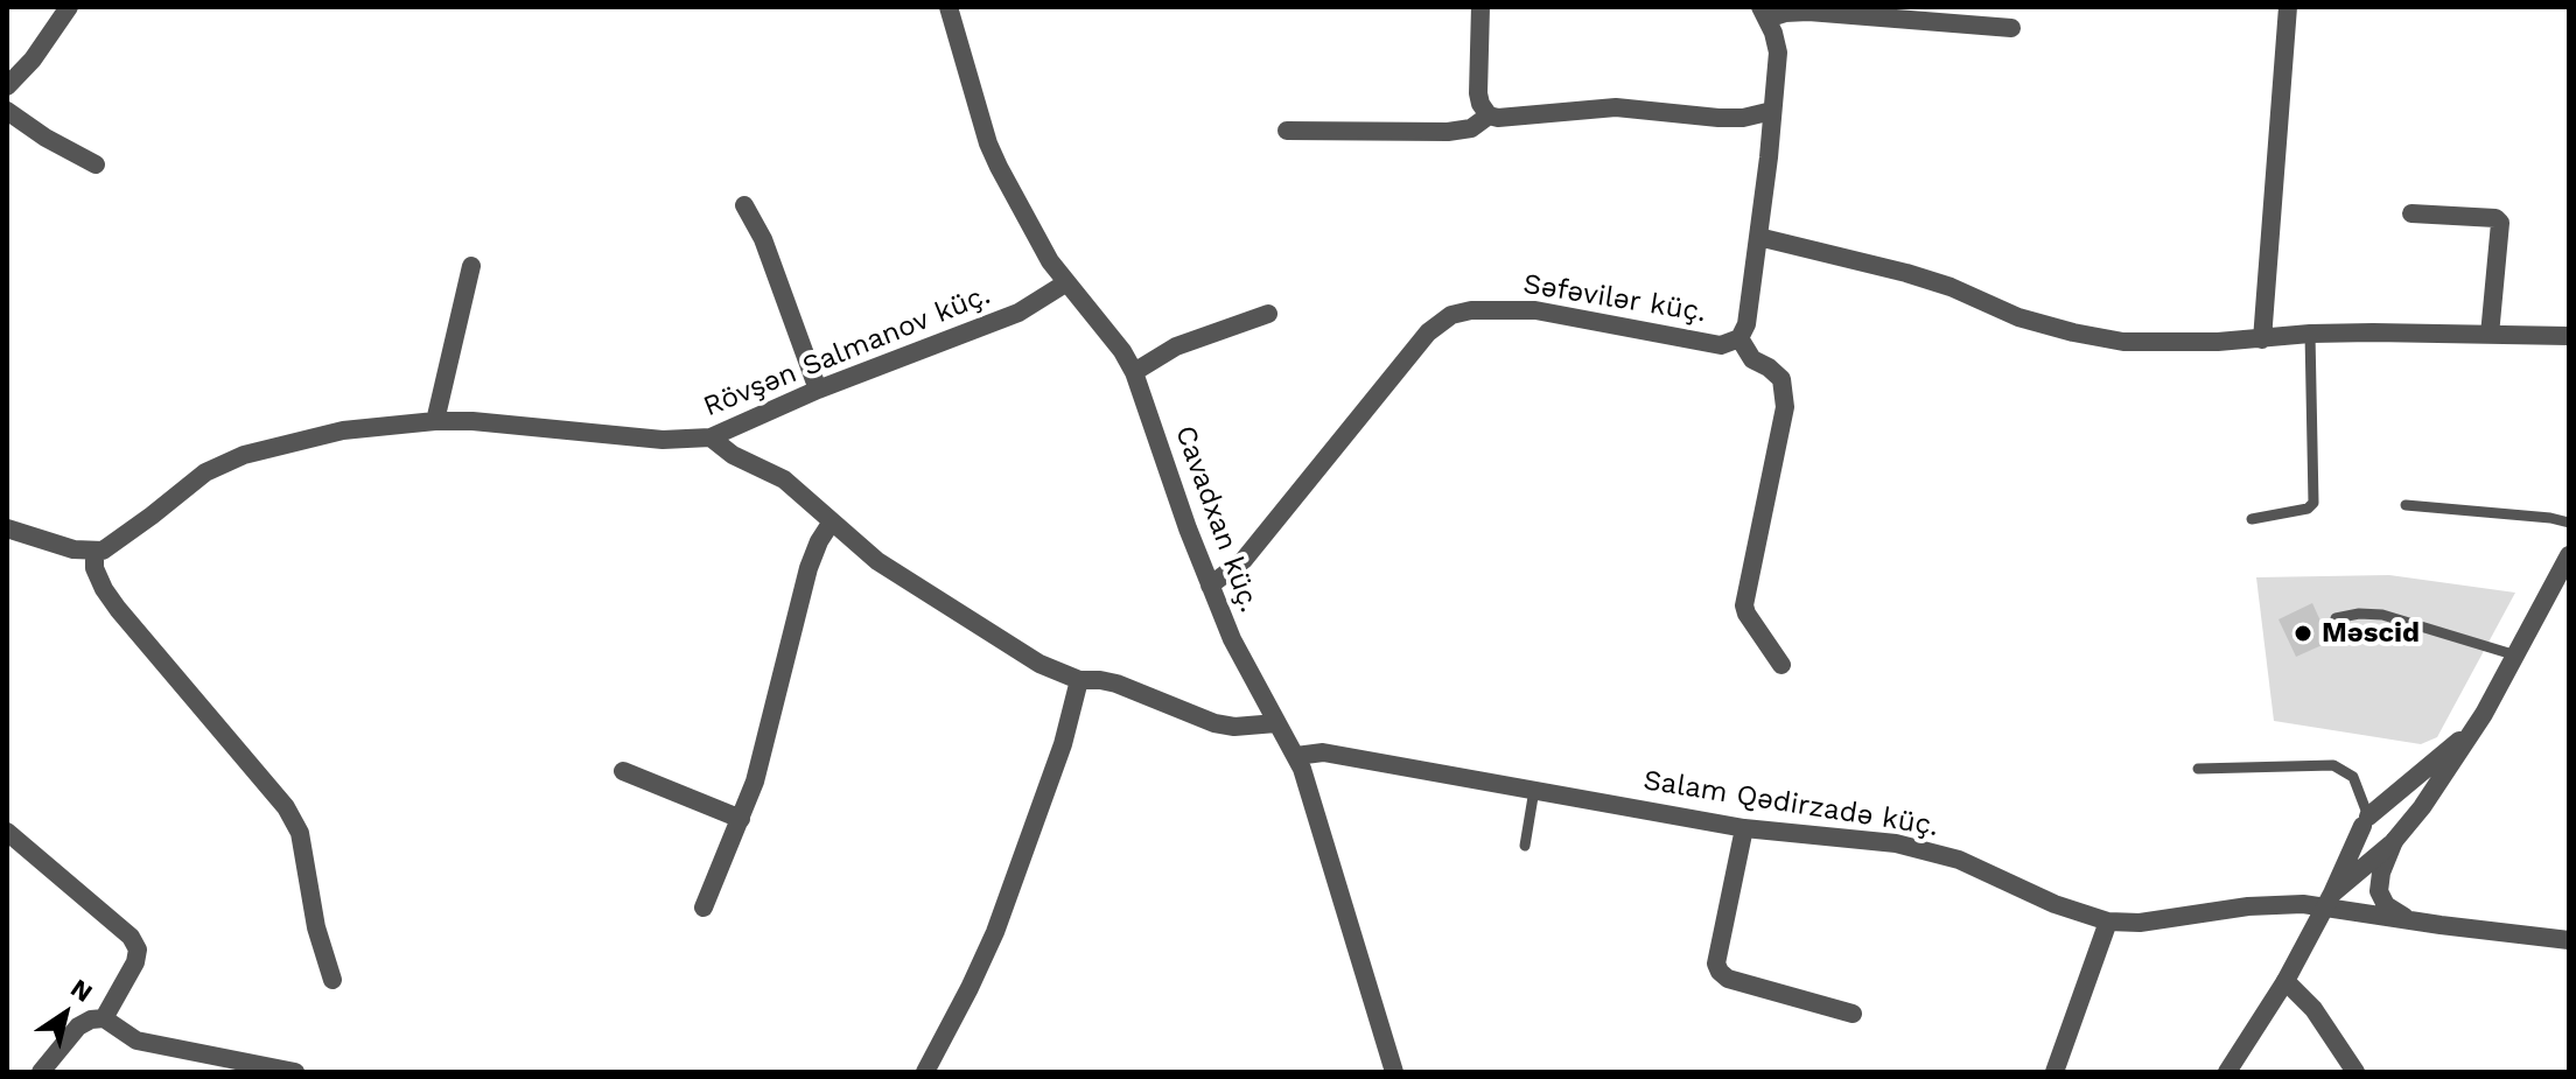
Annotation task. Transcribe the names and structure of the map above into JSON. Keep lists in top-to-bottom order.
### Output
{
  "streets": {
    "street": [
      "Səfəvilər küç.",
      "Rövşən Salmanov küç.",
      "Cavadxan küç.",
      "Salam Qədirzadə küç."
    ]
  },
  "crossings": [
    ["Səfəvilər küç.", "Cavadxan küç."],
    ["Rövşən Salmanov küç.", "Cavadxan küç."],
    ["Cavadxan küç.", "Salam Qədirzadə küç."]
  ],
  "places": ["Məscid"],
  "north": "top right"
}
